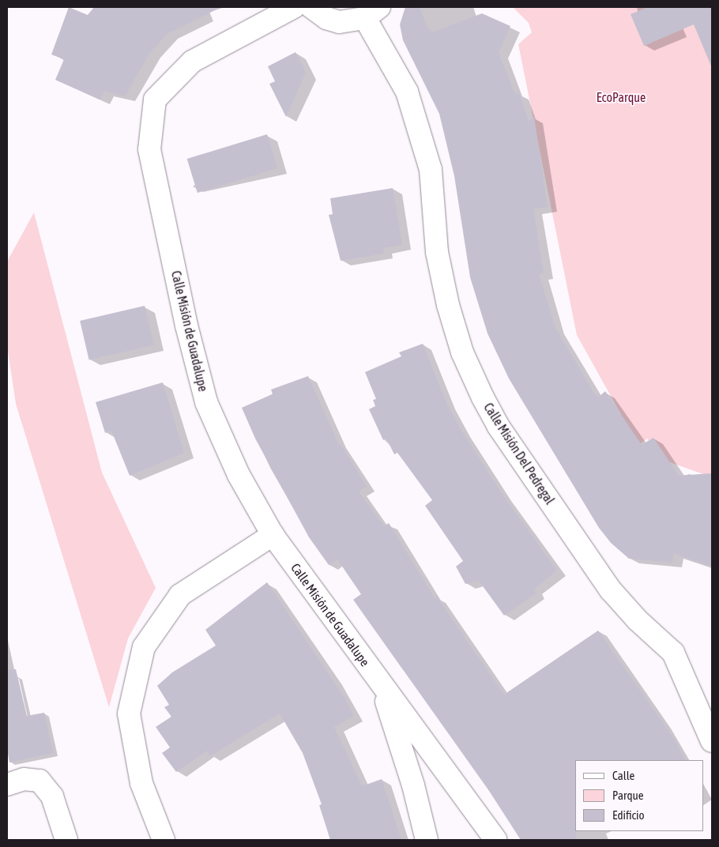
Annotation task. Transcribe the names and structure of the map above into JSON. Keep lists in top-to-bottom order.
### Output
{
  "streets": {
    "street": ["Calle Misión de Guadalupe", "Calle Misión Del Pedregal"]
  },
  "parks": ["EcoParque"],
  "legend": ["Calle", "Parque", "Edificio"]
}
